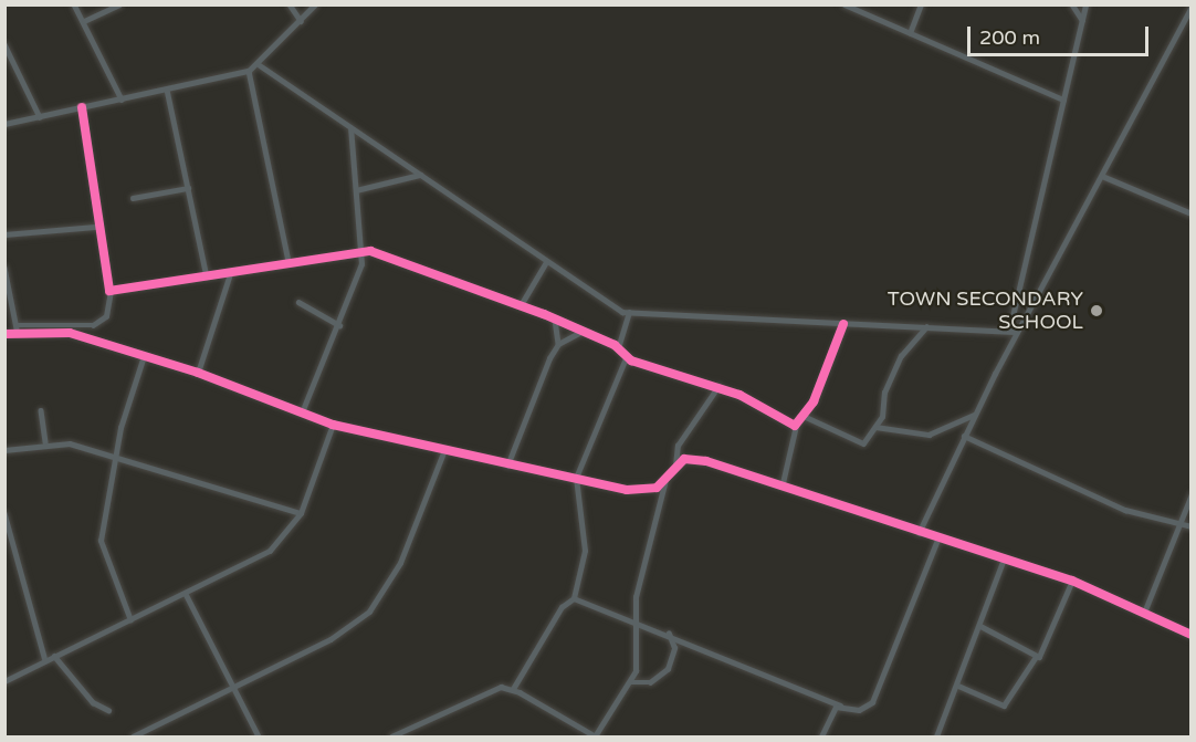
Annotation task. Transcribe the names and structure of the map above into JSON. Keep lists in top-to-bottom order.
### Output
{
  "places": ["TOWN SECONDARY SCHOOL"],
  "scale_bar": "200 m"
}
